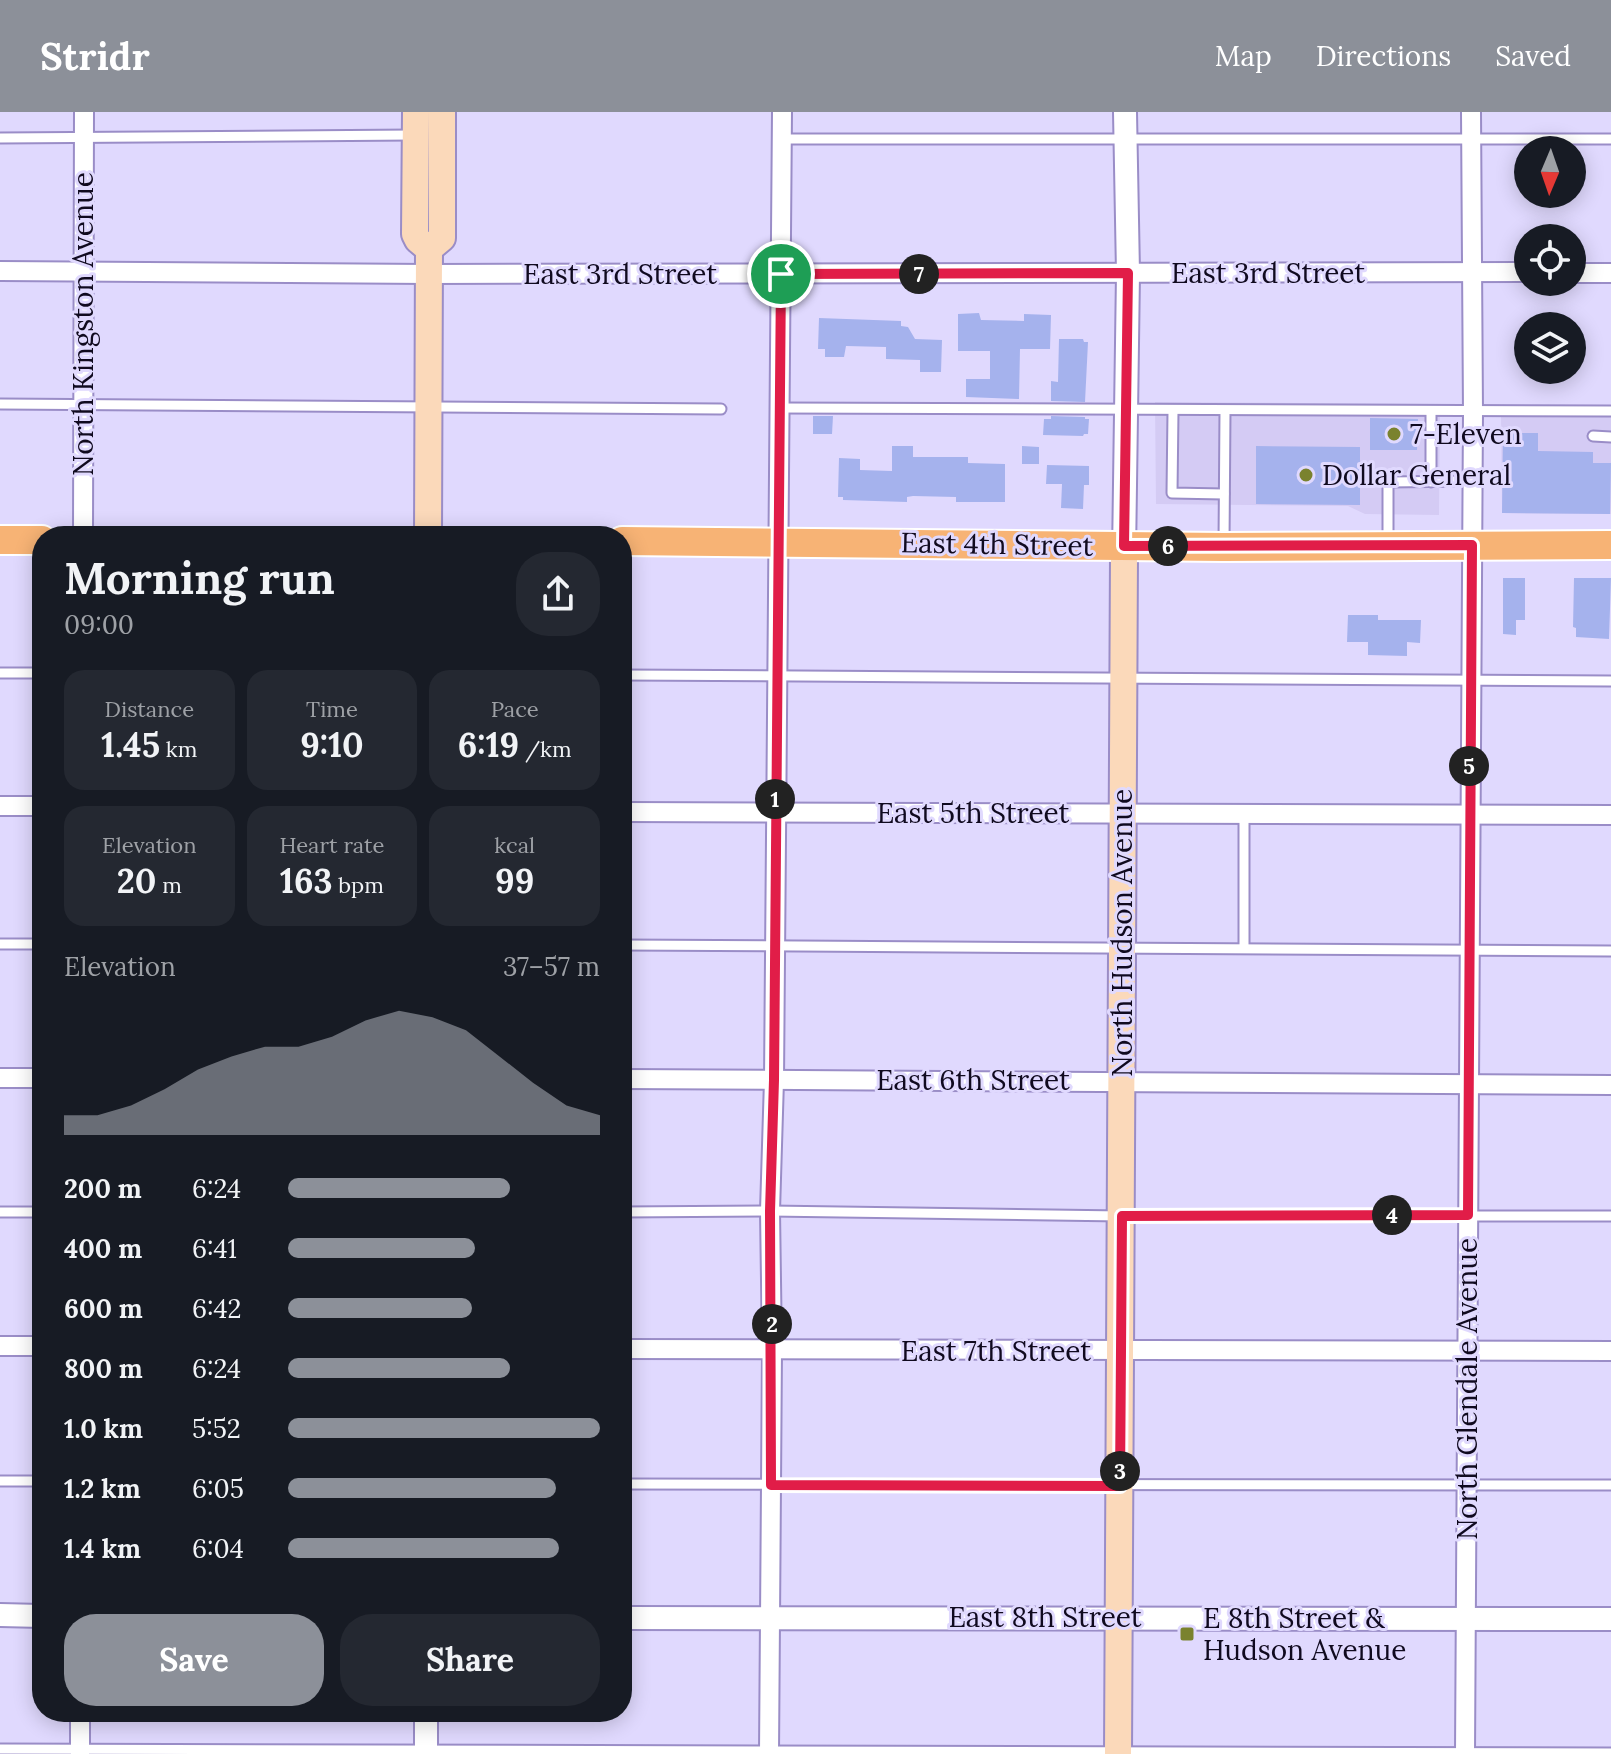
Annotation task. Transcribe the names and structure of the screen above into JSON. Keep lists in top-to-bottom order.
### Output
{
  "streets": {
    "main road": ["East 4th Street", "North Hudson Avenue"],
    "street": [
      "East 3rd Street",
      "North Kingston Avenue",
      "East 5th Street",
      "East 6th Street",
      "East 7th Street",
      "North Glendale Avenue",
      "East 8th Street"
    ]
  },
  "crossings": [
    ["East 3rd Street", "North Kingston Avenue"],
    ["East 3rd Street", "North Hudson Avenue"],
    ["East 3rd Street", "North Glendale Avenue"],
    ["East 4th Street", "North Hudson Avenue"],
    ["East 4th Street", "North Glendale Avenue"],
    ["East 5th Street", "North Hudson Avenue"],
    ["East 5th Street", "North Glendale Avenue"],
    ["North Hudson Avenue", "East 6th Street"],
    ["North Hudson Avenue", "East 7th Street"],
    ["North Hudson Avenue", "East 8th Street"],
    ["East 6th Street", "North Glendale Avenue"],
    ["East 7th Street", "North Glendale Avenue"],
    ["North Glendale Avenue", "East 8th Street"]
  ],
  "places": {
    "other": ["7-Eleven", "Dollar General"],
    "transit": ["E 8th Street & Hudson Avenue"]
  },
  "north": "bottom",
  "page": {
    "header": "Stridr",
    "nav": ["Map", "Directions", "Saved"],
    "pins": [
      "7",
      "6",
      "5",
      "1",
      "4",
      "2",
      "3"
    ],
    "heading": ["Morning run", "09:00"],
    "stats": [
      ["Distance", "1.45 km"],
      ["Time", "9:10"],
      ["Pace", "6:19 /km"],
      ["Elevation", "20 m"],
      ["Heart rate", "163 bpm"],
      ["kcal", "99"]
    ],
    "chart": ["Elevation", "37–57 m"],
    "list": [
      {
        "name": "200 m",
        "note": "6:24"
      },
      {
        "name": "400 m",
        "note": "6:41"
      },
      {
        "name": "600 m",
        "note": "6:42"
      },
      {
        "name": "800 m",
        "note": "6:24"
      },
      {
        "name": "1.0 km",
        "note": "5:52"
      },
      {
        "name": "1.2 km",
        "note": "6:05"
      },
      {
        "name": "1.4 km",
        "note": "6:04"
      }
    ],
    "buttons": ["Save", "Share"]
  }
}
